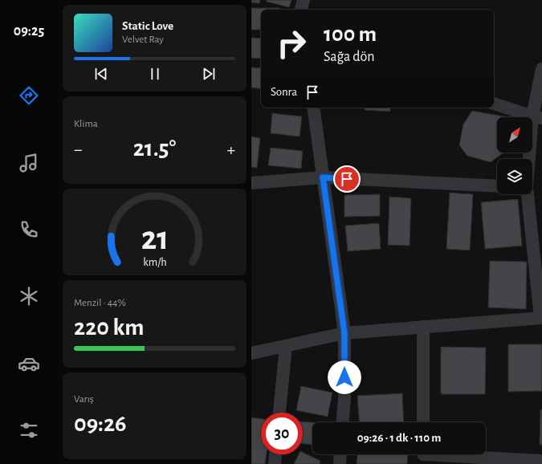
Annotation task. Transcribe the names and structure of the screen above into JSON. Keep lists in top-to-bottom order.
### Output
{
  "north": "top right",
  "page": {
    "tabs": "09:25",
    "turn": ["100 m", "Sağa dön"],
    "song": ["Static Love", "Velvet Ray"],
    "then": "Sonra",
    "tile": [
      "Klima",
      ["Menzil · 44%", "220 km"],
      ["Varış", "09:26"]
    ],
    "heat": ["−", "21.5°", "+"],
    "limit": "30",
    "trip": "09:26 · 1 dk · 110 m",
    "gauge": ["21", "km/h"]
  }
}
